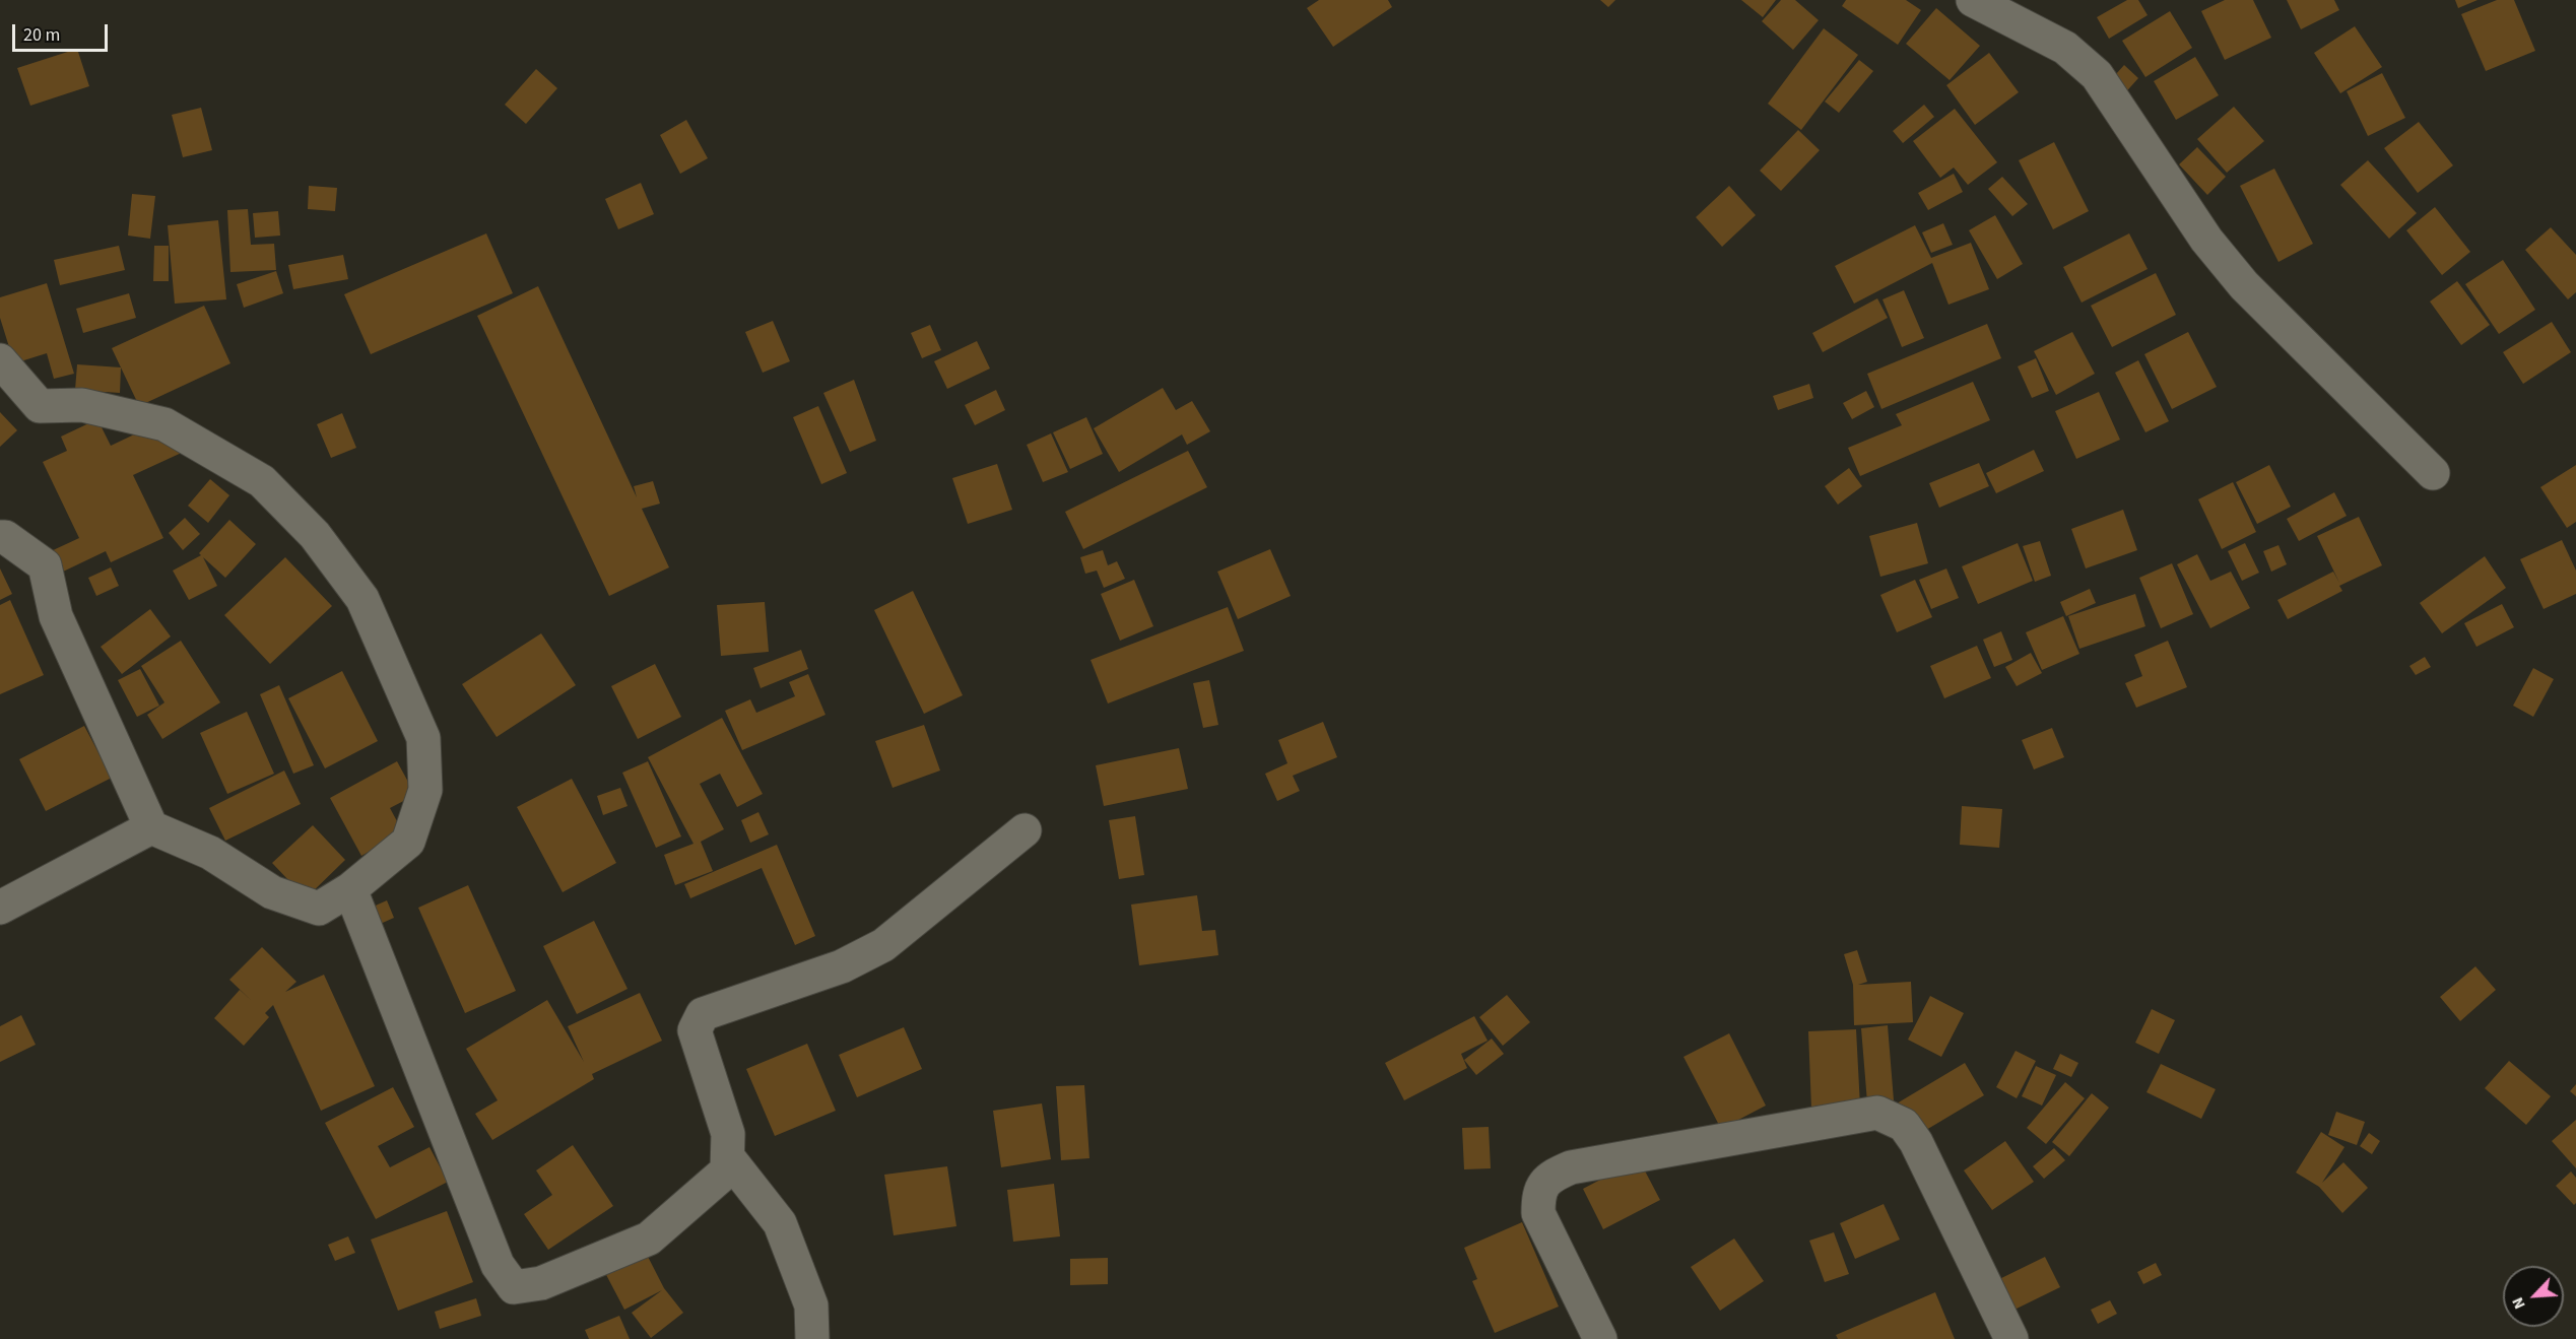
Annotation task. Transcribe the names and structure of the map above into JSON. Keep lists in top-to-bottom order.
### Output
{
  "scale_bar": "20 m",
  "north": "bottom left"
}
